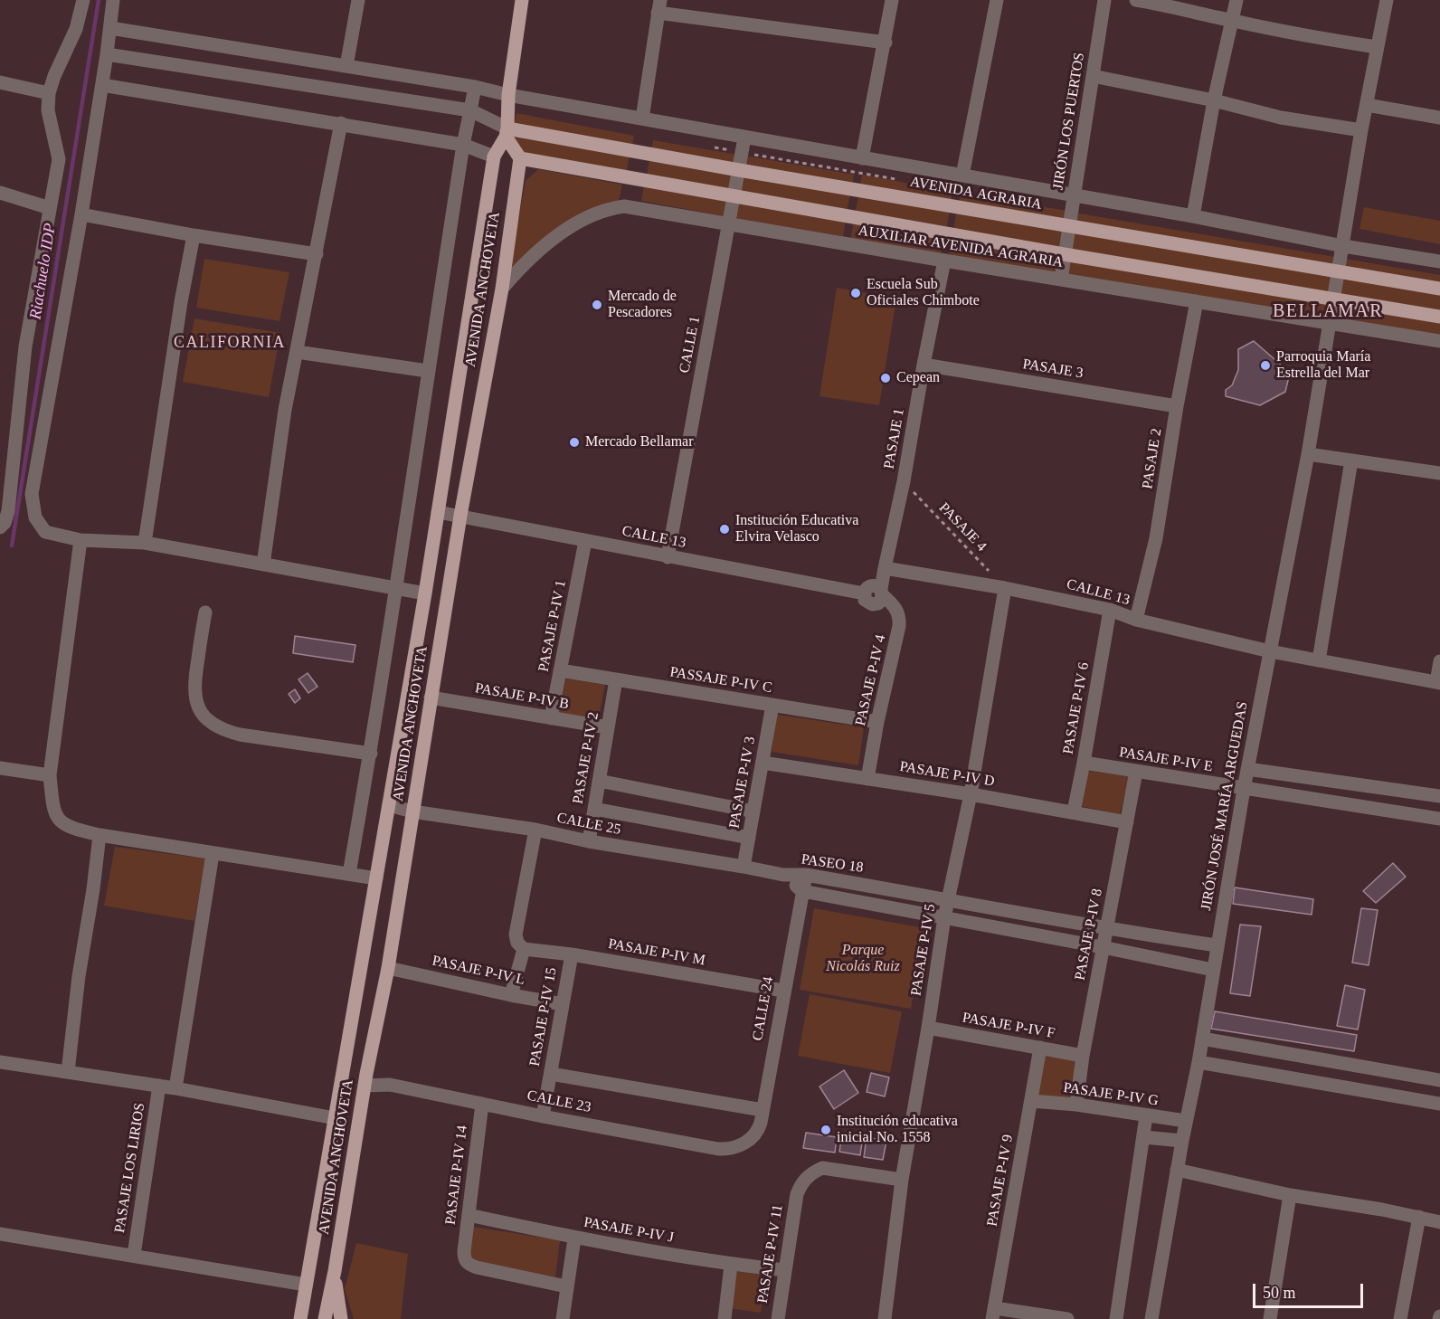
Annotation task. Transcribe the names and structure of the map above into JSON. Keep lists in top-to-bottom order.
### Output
{
  "streets": {
    "main road": ["AVENIDA AGRARIA", "AVENIDA ANCHOVETA"],
    "street": [
      "JIRÓN LOS PUERTOS",
      "AUXILIAR AVENIDA AGRARIA",
      "CALLE 1",
      "PASAJE 3",
      "PASAJE 1",
      "PASAJE 2",
      "CALLE 13",
      "PASAJE P-IV 1",
      "PASSAJE P-IV C",
      "PASAJE P-IV 4",
      "PASAJE P-IV B",
      "PASAJE P-IV 6",
      "PASAJE P-IV 2",
      "PASAJE P-IV E",
      "PASAJE P-IV D",
      "PASAJE P-IV 3",
      "JIRÓN JOSÉ MARÍA ARGUEDAS",
      "CALLE 25",
      "PASEO 18",
      "PASAJE P-IV 8",
      "PASAJE P-IV 5",
      "PASAJE P-IV M",
      "PASAJE P-IV L",
      "CALLE 24",
      "PASAJE P-IV 15",
      "PASAJE P-IV F",
      "PASAJE P-IV G",
      "CALLE 23",
      "PASAJE LOS LIRIOS",
      "PASAJE P-IV 14",
      "PASAJE P-IV 9",
      "PASAJE P-IV J",
      "PASAJE P-IV 11"
    ],
    "path": ["PASAJE 4"]
  },
  "crossings": [
    ["JIRÓN LOS PUERTOS", "AVENIDA AGRARIA"],
    ["JIRÓN LOS PUERTOS", "AUXILIAR AVENIDA AGRARIA"],
    ["AVENIDA AGRARIA", "AVENIDA ANCHOVETA"],
    ["AVENIDA AGRARIA", "CALLE 1"],
    ["AVENIDA AGRARIA", "JIRÓN JOSÉ MARÍA ARGUEDAS"],
    ["AUXILIAR AVENIDA AGRARIA", "AVENIDA ANCHOVETA"],
    ["AUXILIAR AVENIDA AGRARIA", "CALLE 1"],
    ["AUXILIAR AVENIDA AGRARIA", "PASAJE 1"],
    ["AUXILIAR AVENIDA AGRARIA", "PASAJE 2"],
    ["AUXILIAR AVENIDA AGRARIA", "JIRÓN JOSÉ MARÍA ARGUEDAS"],
    ["AVENIDA ANCHOVETA", "CALLE 13"],
    ["AVENIDA ANCHOVETA", "PASAJE P-IV B"],
    ["AVENIDA ANCHOVETA", "CALLE 25"],
    ["AVENIDA ANCHOVETA", "PASAJE P-IV L"],
    ["AVENIDA ANCHOVETA", "CALLE 23"],
    ["CALLE 1", "CALLE 13"],
    ["PASAJE 3", "PASAJE 1"],
    ["PASAJE 3", "PASAJE 2"],
    ["PASAJE 1", "PASAJE 4"],
    ["PASAJE 1", "CALLE 13"],
    ["PASAJE 1", "PASAJE P-IV 4"],
    ["PASAJE 2", "CALLE 13"],
    ["PASAJE 4", "CALLE 13"],
    ["PASAJE 4", "PASAJE P-IV 5"],
    ["CALLE 13", "PASAJE P-IV 1"],
    ["CALLE 13", "PASAJE P-IV 4"],
    ["CALLE 13", "PASAJE P-IV 6"],
    ["CALLE 13", "JIRÓN JOSÉ MARÍA ARGUEDAS"],
    ["CALLE 13", "PASAJE P-IV 5"],
    ["PASAJE P-IV 1", "PASSAJE P-IV C"],
    ["PASAJE P-IV 1", "PASAJE P-IV B"],
    ["PASSAJE P-IV C", "PASAJE P-IV 4"],
    ["PASSAJE P-IV C", "PASAJE P-IV 2"],
    ["PASSAJE P-IV C", "PASAJE P-IV 3"],
    ["PASAJE P-IV 4", "PASAJE P-IV D"],
    ["PASAJE P-IV B", "PASAJE P-IV 2"],
    ["PASAJE P-IV 6", "PASAJE P-IV E"],
    ["PASAJE P-IV 6", "PASAJE P-IV D"],
    ["PASAJE P-IV 2", "CALLE 25"],
    ["PASAJE P-IV E", "JIRÓN JOSÉ MARÍA ARGUEDAS"],
    ["PASAJE P-IV E", "PASAJE P-IV 8"],
    ["PASAJE P-IV D", "PASAJE P-IV 3"],
    ["PASAJE P-IV D", "PASAJE P-IV 8"],
    ["PASAJE P-IV D", "PASAJE P-IV 5"],
    ["PASAJE P-IV 3", "CALLE 25"],
    ["JIRÓN JOSÉ MARÍA ARGUEDAS", "PASEO 18"],
    ["JIRÓN JOSÉ MARÍA ARGUEDAS", "PASAJE P-IV G"],
    ["CALLE 25", "PASEO 18"],
    ["PASEO 18", "PASAJE P-IV 8"],
    ["PASEO 18", "PASAJE P-IV 5"],
    ["PASEO 18", "CALLE 24"],
    ["PASAJE P-IV 8", "PASAJE P-IV F"],
    ["PASAJE P-IV 8", "PASAJE P-IV G"],
    ["PASAJE P-IV 5", "PASAJE P-IV F"],
    ["PASAJE P-IV 5", "PASAJE P-IV 11"],
    ["PASAJE P-IV M", "CALLE 24"],
    ["PASAJE P-IV M", "PASAJE P-IV 15"],
    ["PASAJE P-IV L", "PASAJE P-IV 15"],
    ["CALLE 24", "CALLE 23"],
    ["PASAJE P-IV 15", "CALLE 23"],
    ["PASAJE P-IV F", "PASAJE P-IV 9"],
    ["PASAJE P-IV G", "PASAJE P-IV 9"],
    ["CALLE 23", "PASAJE P-IV 14"],
    ["PASAJE P-IV 14", "PASAJE P-IV J"],
    ["PASAJE P-IV J", "PASAJE P-IV 11"]
  ],
  "districts": ["BELLAMAR", "CALIFORNIA"],
  "water": ["Riachuelo IDP"],
  "parks": ["Parque Nicolás Ruiz"],
  "places": [
    "Escuela Sub Oficiales Chimbote",
    "Mercado de Pescadores",
    "Parroquia María Estrella del Mar",
    "Cepean",
    "Mercado Bellamar",
    "Institución Educativa Elvira Velasco",
    "Institución educativa inicial No. 1558"
  ],
  "scale_bar": "50 m"
}
